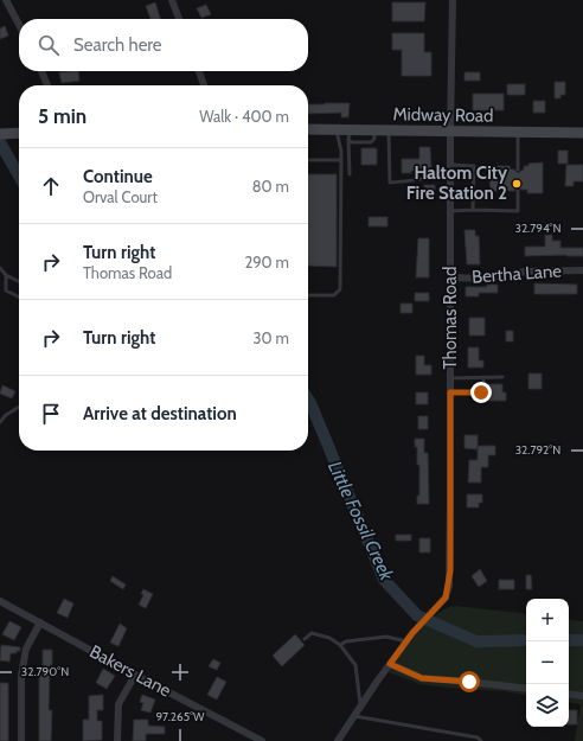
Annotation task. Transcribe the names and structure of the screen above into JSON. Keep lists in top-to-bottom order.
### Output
{
  "streets": {
    "main road": ["Midway Road"],
    "street": ["Bertha Lane", "Thomas Road", "Bakers Lane"]
  },
  "crossings": [
    ["Midway Road", "Thomas Road"],
    ["Bertha Lane", "Thomas Road"]
  ],
  "water": ["Little Fossil Creek"],
  "places": ["Haltom City Fire Station 2"],
  "page": {
    "search": "Search here",
    "heading": ["5 min", "Walk · 400 m"],
    "list": [
      ["Continue", "Orval Court", "80 m"],
      ["Turn right", "Thomas Road", "290 m"],
      ["Turn right", "30 m"],
      "Arrive at destination"
    ],
    "map_buttons": ["+", "−"]
  },
  "coordinates": [
    "32.794°N",
    "32.792°N",
    "32.790°N",
    "97.265°W"
  ]
}
